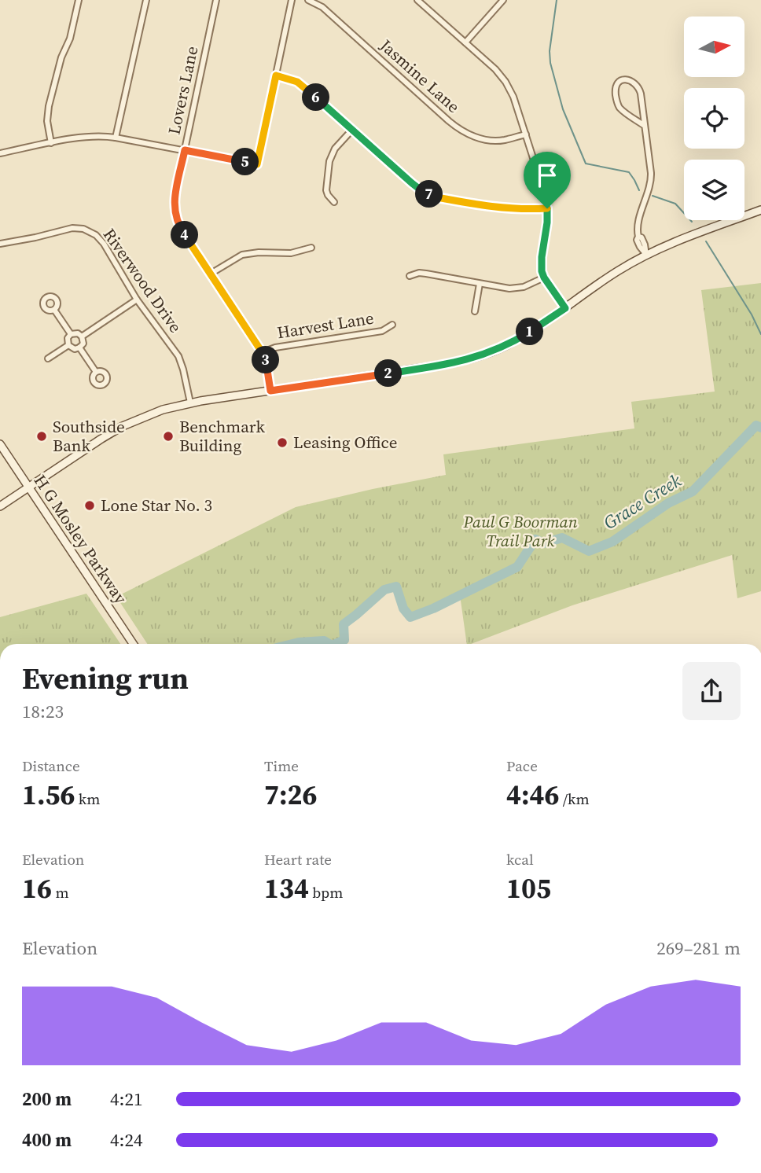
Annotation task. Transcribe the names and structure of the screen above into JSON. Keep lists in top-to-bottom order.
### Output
{
  "streets": {
    "main road": ["H G Mosley Parkway"],
    "street": [
      "Jasmine Lane",
      "Lovers Lane",
      "Riverwood Drive",
      "Harvest Lane"
    ]
  },
  "crossings": [
    ["Lovers Lane", "Harvest Lane"]
  ],
  "water": ["Grace Creek"],
  "parks": ["Paul G Boorman Trail Park"],
  "places": [
    "Southside Bank",
    "Benchmark Building",
    "Leasing Office",
    "Lone Star No. 3"
  ],
  "north": "right",
  "page": {
    "pins": [
      "6",
      "5",
      "7",
      "4",
      "1",
      "3",
      "2"
    ],
    "heading": ["Evening run", "18:23"],
    "stats": [
      ["Distance", "1.56 km"],
      ["Time", "7:26"],
      ["Pace", "4:46 /km"],
      ["Elevation", "16 m"],
      ["Heart rate", "134 bpm"],
      ["kcal", "105"]
    ],
    "chart": ["Elevation", "269–281 m"],
    "list": [
      {
        "name": "200 m",
        "note": "4:21"
      },
      {
        "name": "400 m",
        "note": "4:24"
      }
    ]
  }
}
